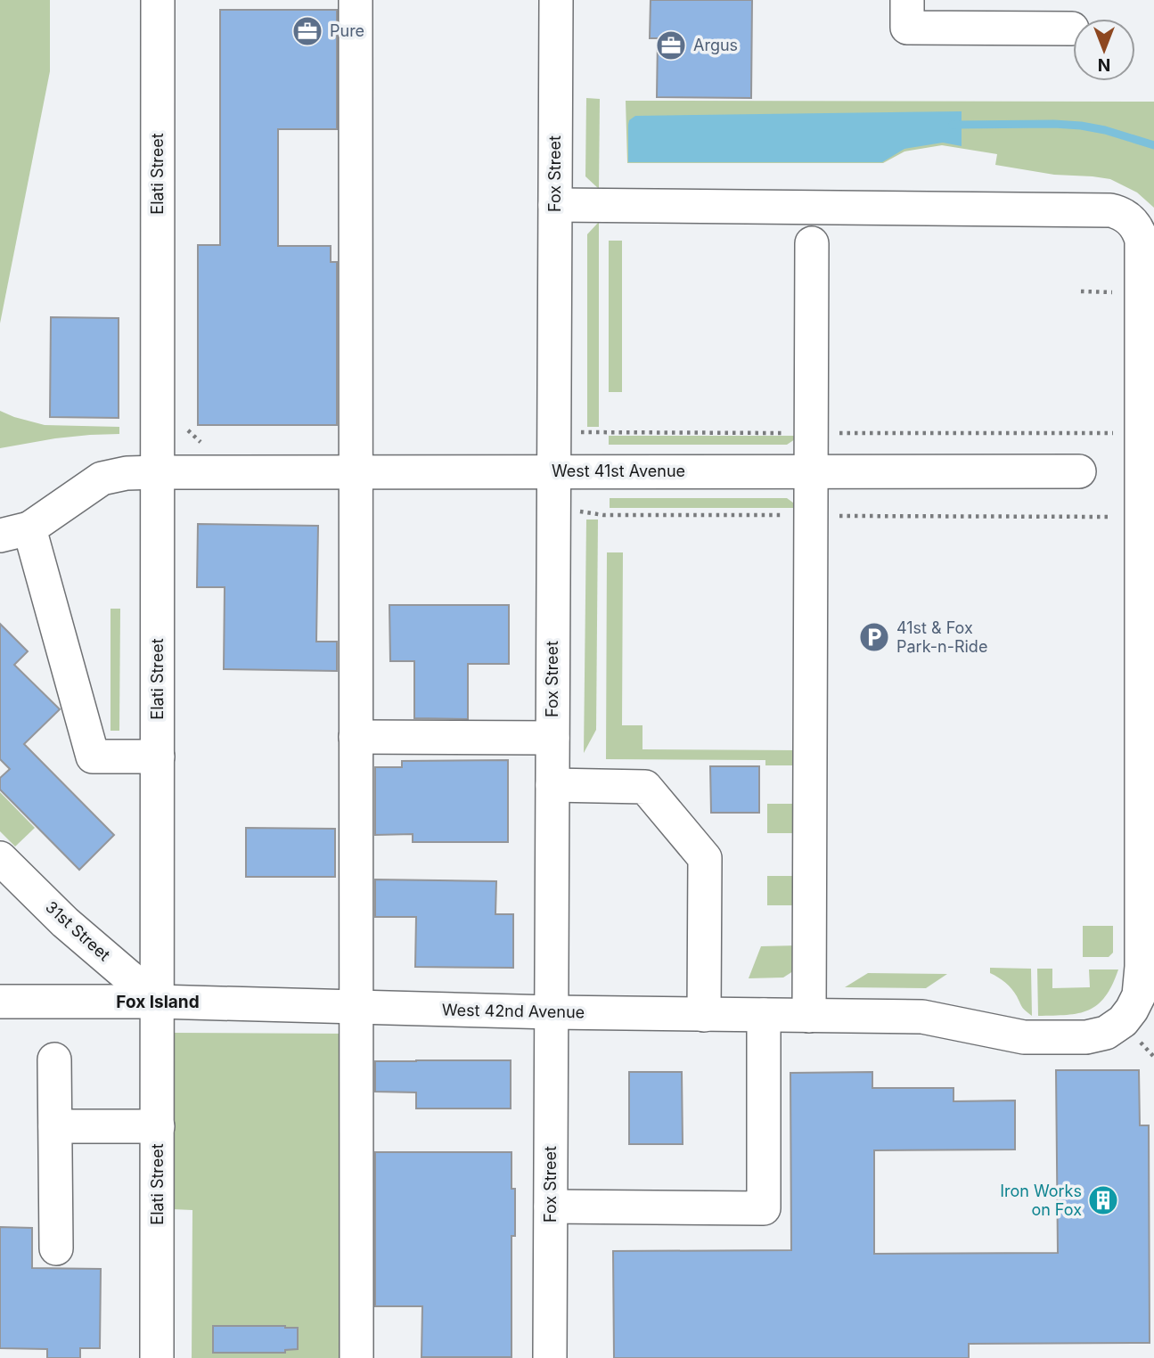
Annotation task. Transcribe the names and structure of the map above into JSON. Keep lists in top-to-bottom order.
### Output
{
  "streets": {
    "street": [
      "Elati Street",
      "Fox Street",
      "West 41st Avenue",
      "31st Street",
      "West 42nd Avenue"
    ]
  },
  "crossings": [
    ["Elati Street", "West 41st Avenue"],
    ["Elati Street", "31st Street"],
    ["Elati Street", "West 42nd Avenue"],
    ["Fox Street", "West 41st Avenue"],
    ["Fox Street", "West 42nd Avenue"],
    ["31st Street", "West 42nd Avenue"]
  ],
  "districts": ["Fox Island"],
  "places": {
    "office": ["Pure", "Argus"],
    "parking": ["41st & Fox Park-n-Ride"],
    "building": ["Iron Works on Fox"]
  },
  "north": "bottom"
}
